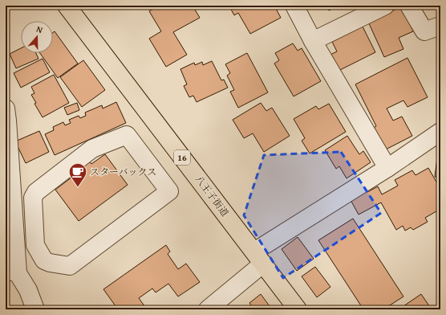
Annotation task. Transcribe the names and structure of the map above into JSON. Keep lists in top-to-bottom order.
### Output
{
  "streets": {
    "highway": ["16", "八王子街道"]
  },
  "places": {
    "cafe": ["スターバックス"]
  },
  "north": "top"
}
